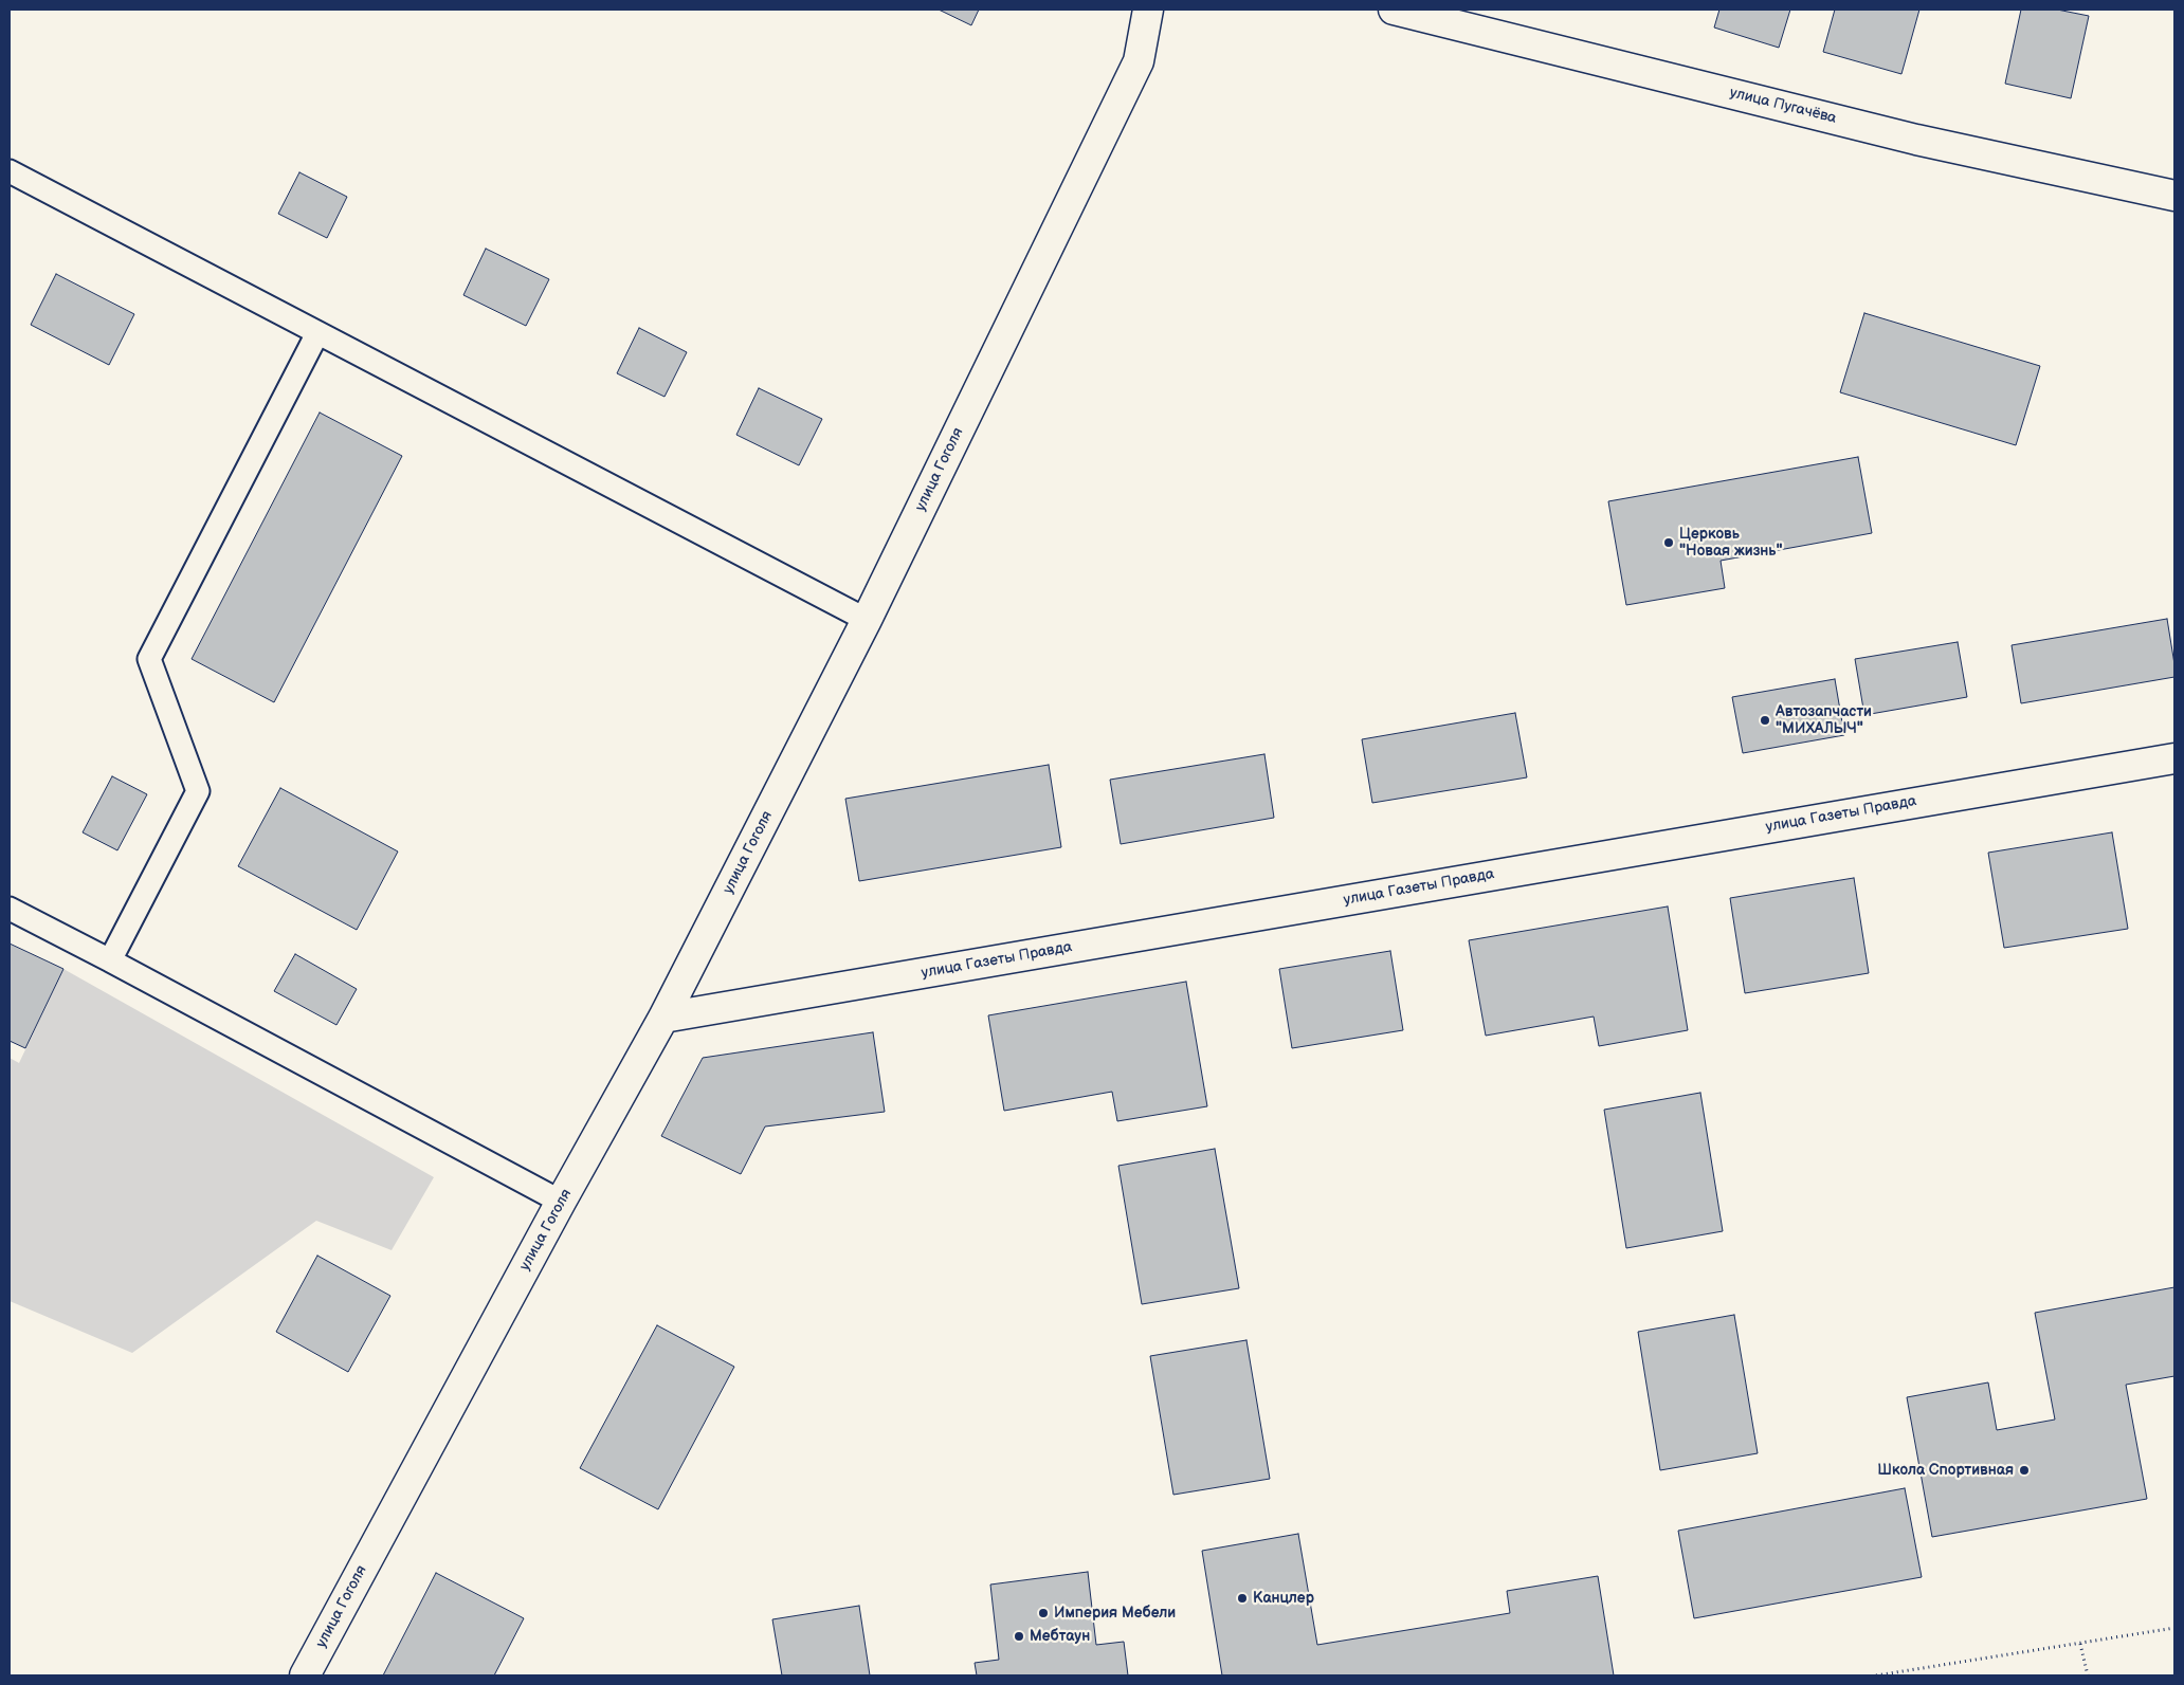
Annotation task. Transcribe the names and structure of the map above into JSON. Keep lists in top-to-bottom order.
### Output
{
  "streets": {
    "street": ["улица Пугачёва", "улица Гоголя", "улица Газеты Правда"]
  },
  "crossings": [
    ["улица Гоголя", "улица Газеты Правда"]
  ],
  "places": [
    "Церковь \"Новая жизнь\"",
    "Автозапчасти \"МИХАЛЫЧ\"",
    "Школа Спортивная",
    "Канцлер",
    "Империя Мебели",
    "Мебтаун"
  ]
}
